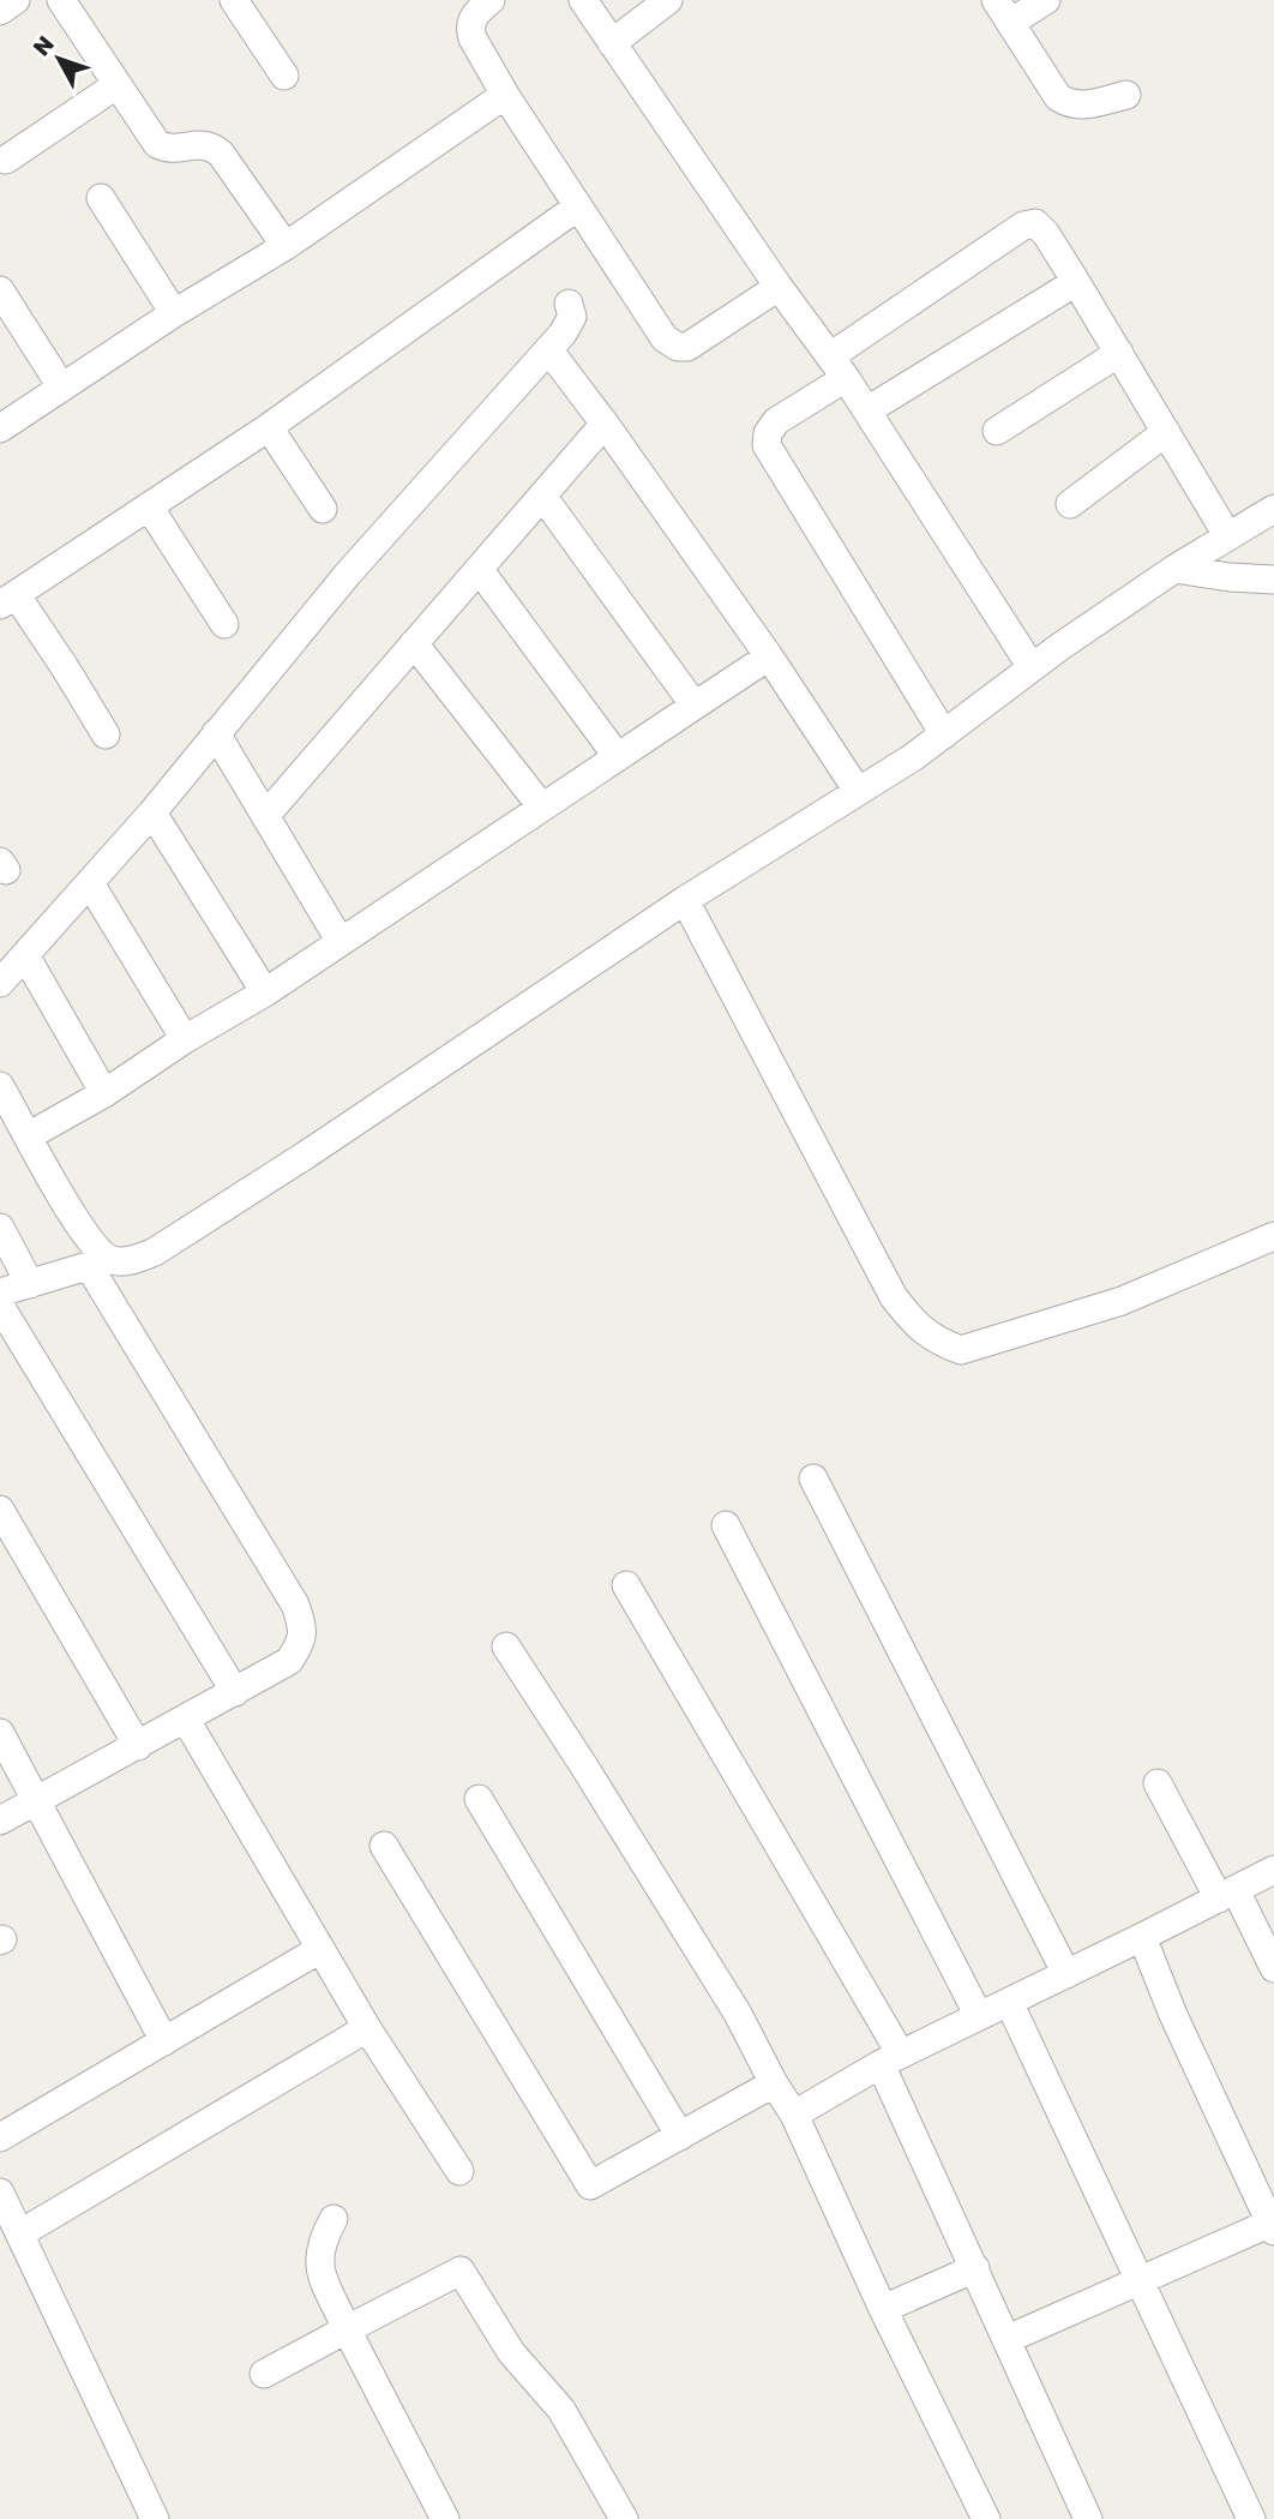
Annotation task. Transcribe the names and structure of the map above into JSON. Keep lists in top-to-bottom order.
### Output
{
  "north": "top left"
}
